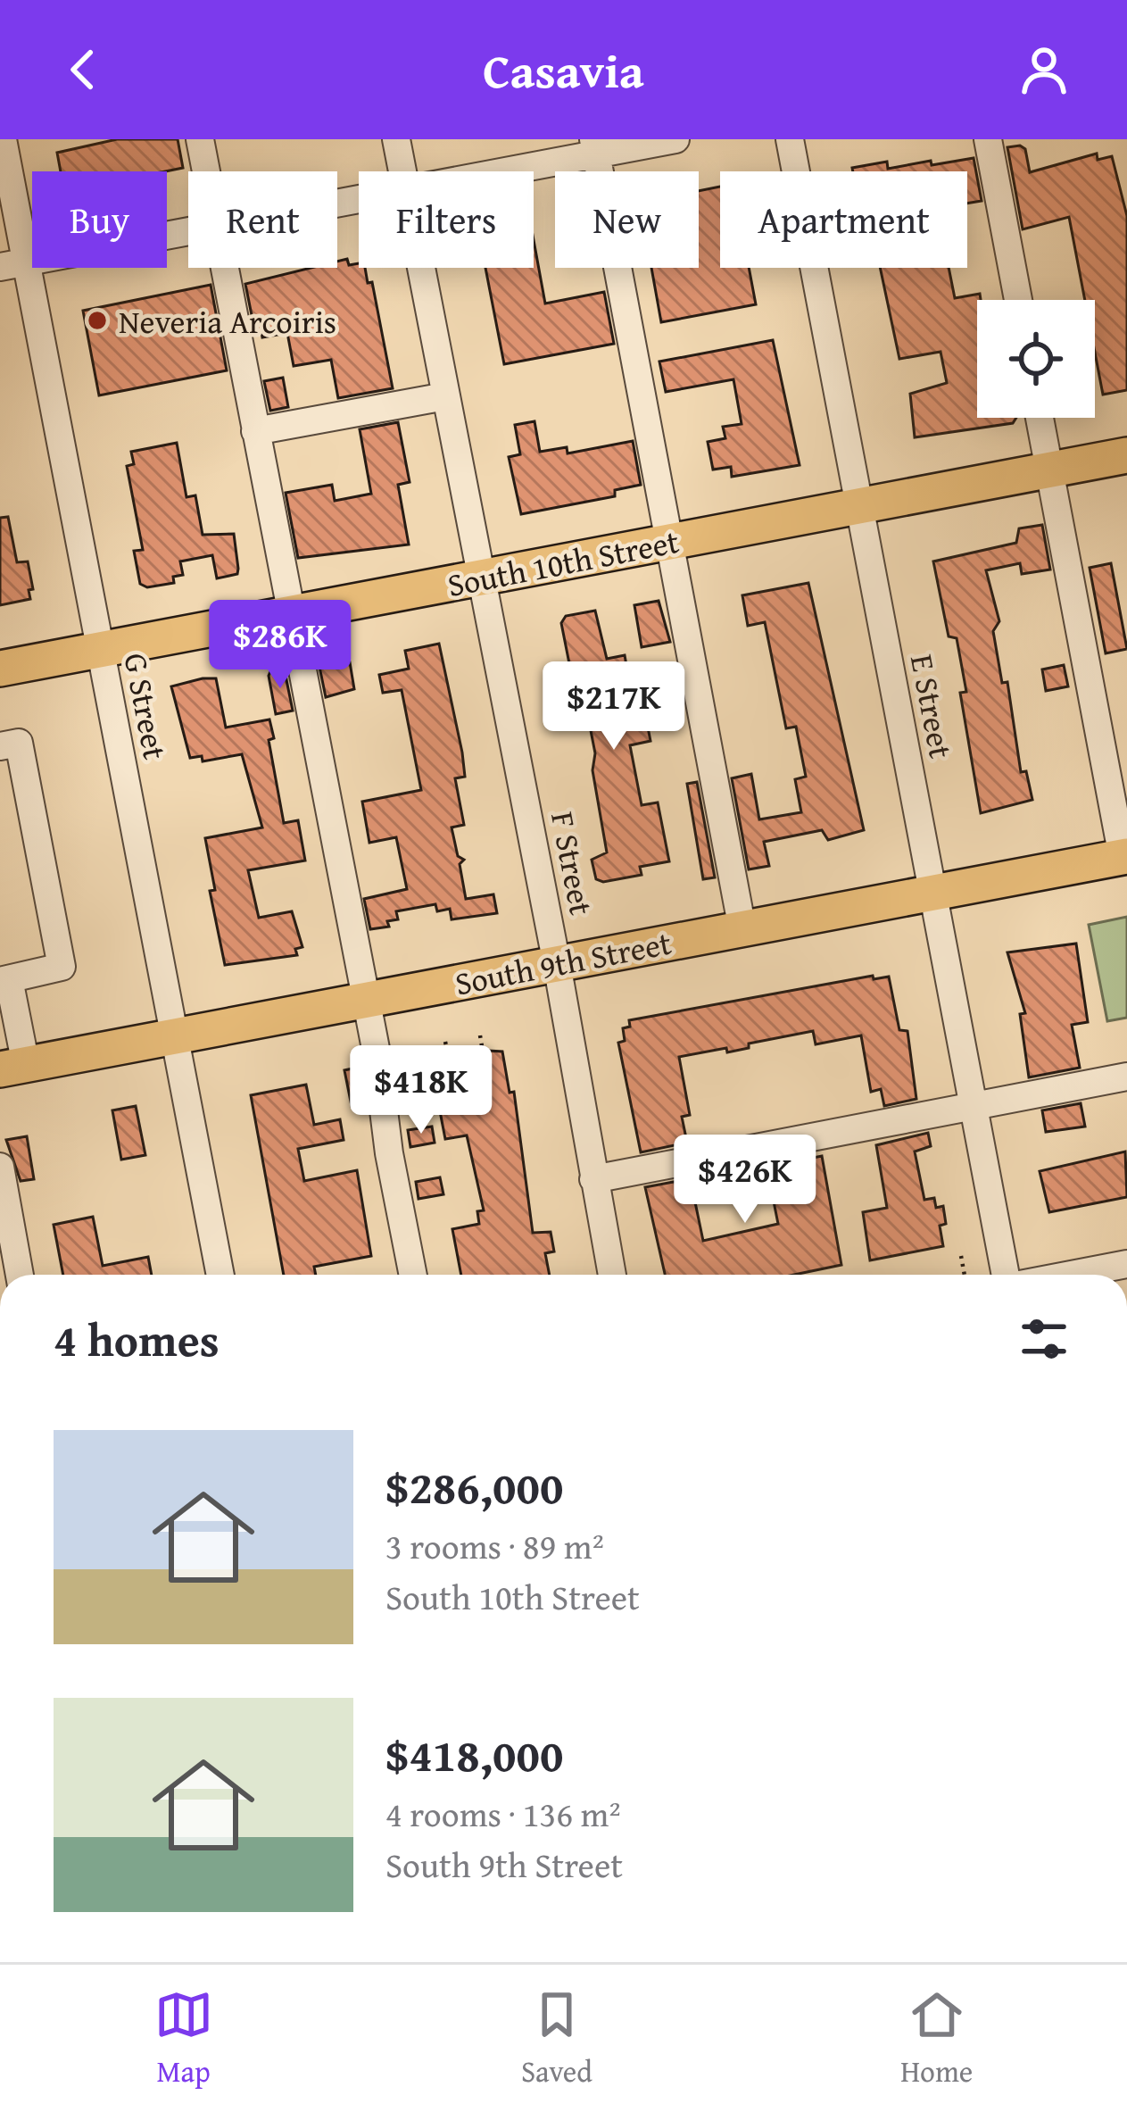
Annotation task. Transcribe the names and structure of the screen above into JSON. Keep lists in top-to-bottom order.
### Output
{
  "streets": {
    "main road": ["South 10th Street", "South 9th Street"],
    "street": ["G Street", "E Street", "F Street"]
  },
  "crossings": [
    ["South 10th Street", "G Street"],
    ["South 10th Street", "E Street"],
    ["South 10th Street", "F Street"],
    ["G Street", "South 9th Street"],
    ["E Street", "South 9th Street"],
    ["F Street", "South 9th Street"]
  ],
  "places": ["Neveria Arcoiris"],
  "page": {
    "header": "Casavia",
    "chip": [
      "Buy",
      "Rent",
      "Filters",
      "New",
      "Apartment"
    ],
    "price": [
      "$286K",
      "$217K",
      "$418K",
      "$426K"
    ],
    "heading": "4 homes",
    "list": [
      {
        "name": "$286,000",
        "note": "3 rooms · 89 m² · South 10th Street"
      },
      {
        "name": "$418,000",
        "note": "4 rooms · 136 m² · South 9th Street"
      }
    ],
    "tabs": ["Map", "Saved", "Home"]
  }
}
